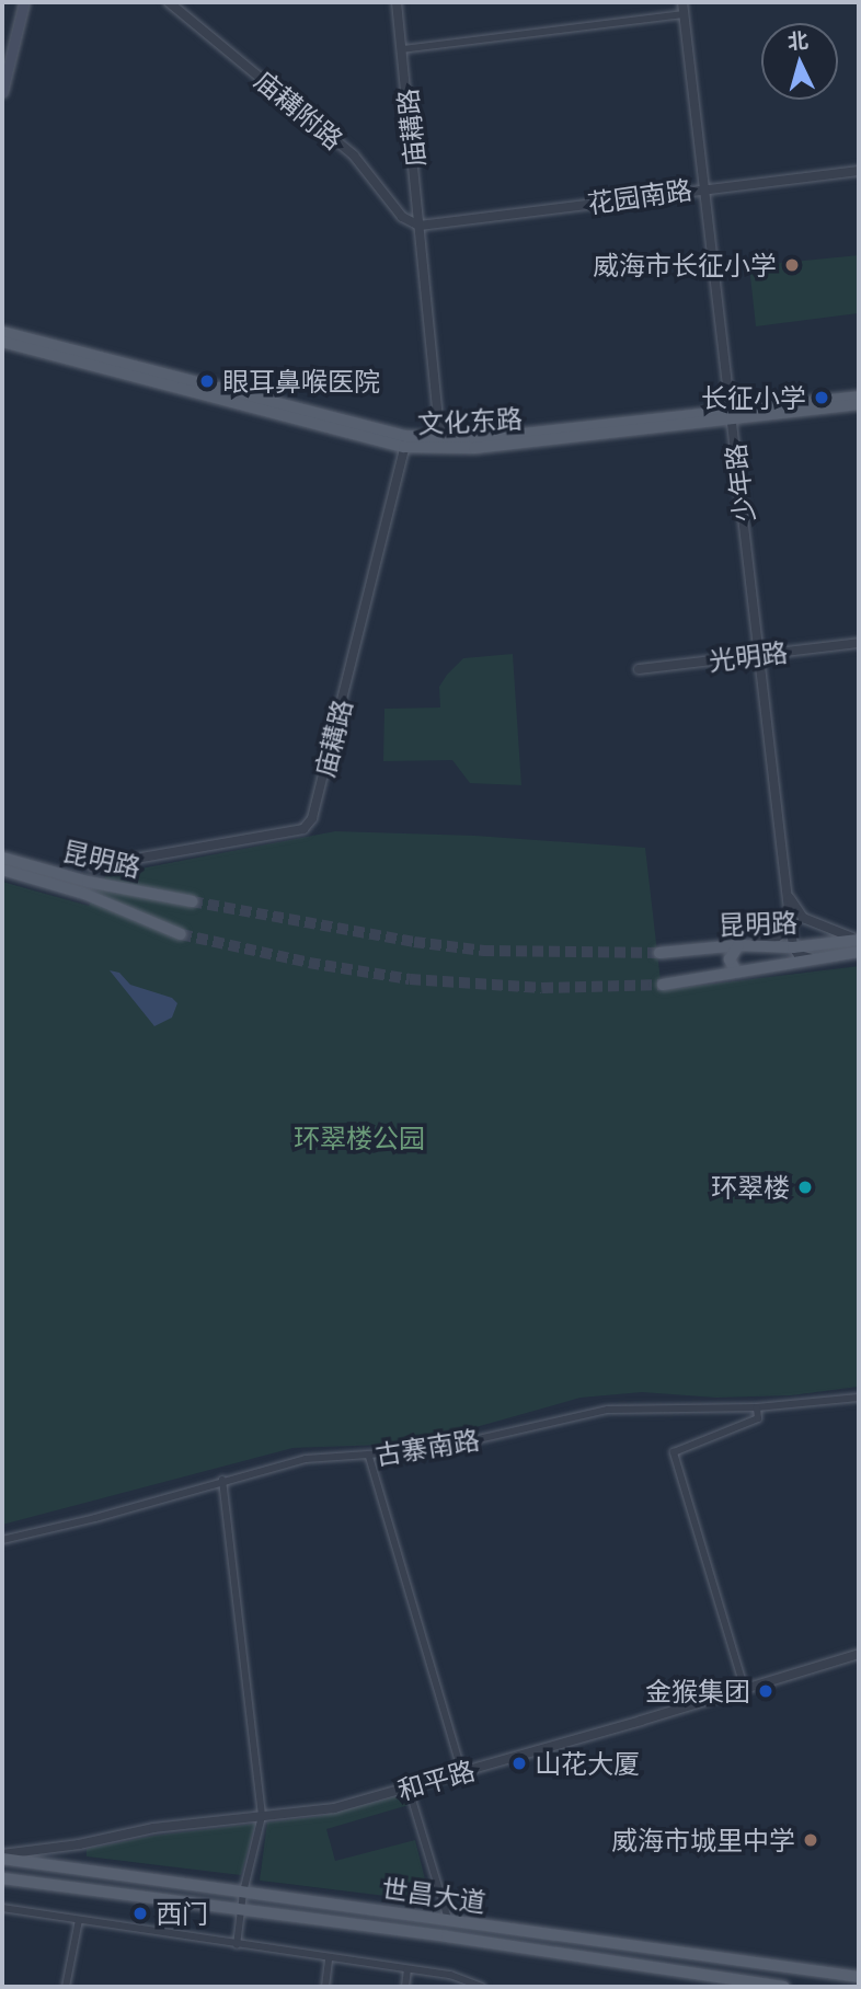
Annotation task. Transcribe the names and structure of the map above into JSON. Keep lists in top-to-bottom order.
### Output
{
  "streets": {
    "main road": ["文化东路", "昆明路", "世昌大道"],
    "street": [
      "庙耩附路",
      "庙耩路",
      "花园南路",
      "少年路",
      "光明路",
      "古寨南路",
      "和平路"
    ]
  },
  "crossings": [
    ["庙耩附路", "庙耩路"],
    ["庙耩附路", "花园南路"],
    ["庙耩路", "花园南路"],
    ["庙耩路", "文化东路"],
    ["花园南路", "少年路"],
    ["文化东路", "少年路"],
    ["少年路", "光明路"],
    ["少年路", "昆明路"],
    ["和平路", "世昌大道"]
  ],
  "parks": ["环翠楼公园"],
  "places": [
    "威海市长征小学",
    "眼耳鼻喉医院",
    "长征小学",
    "环翠楼",
    "金猴集团",
    "山花大厦",
    "威海市城里中学",
    "西门"
  ],
  "north": "top"
}
